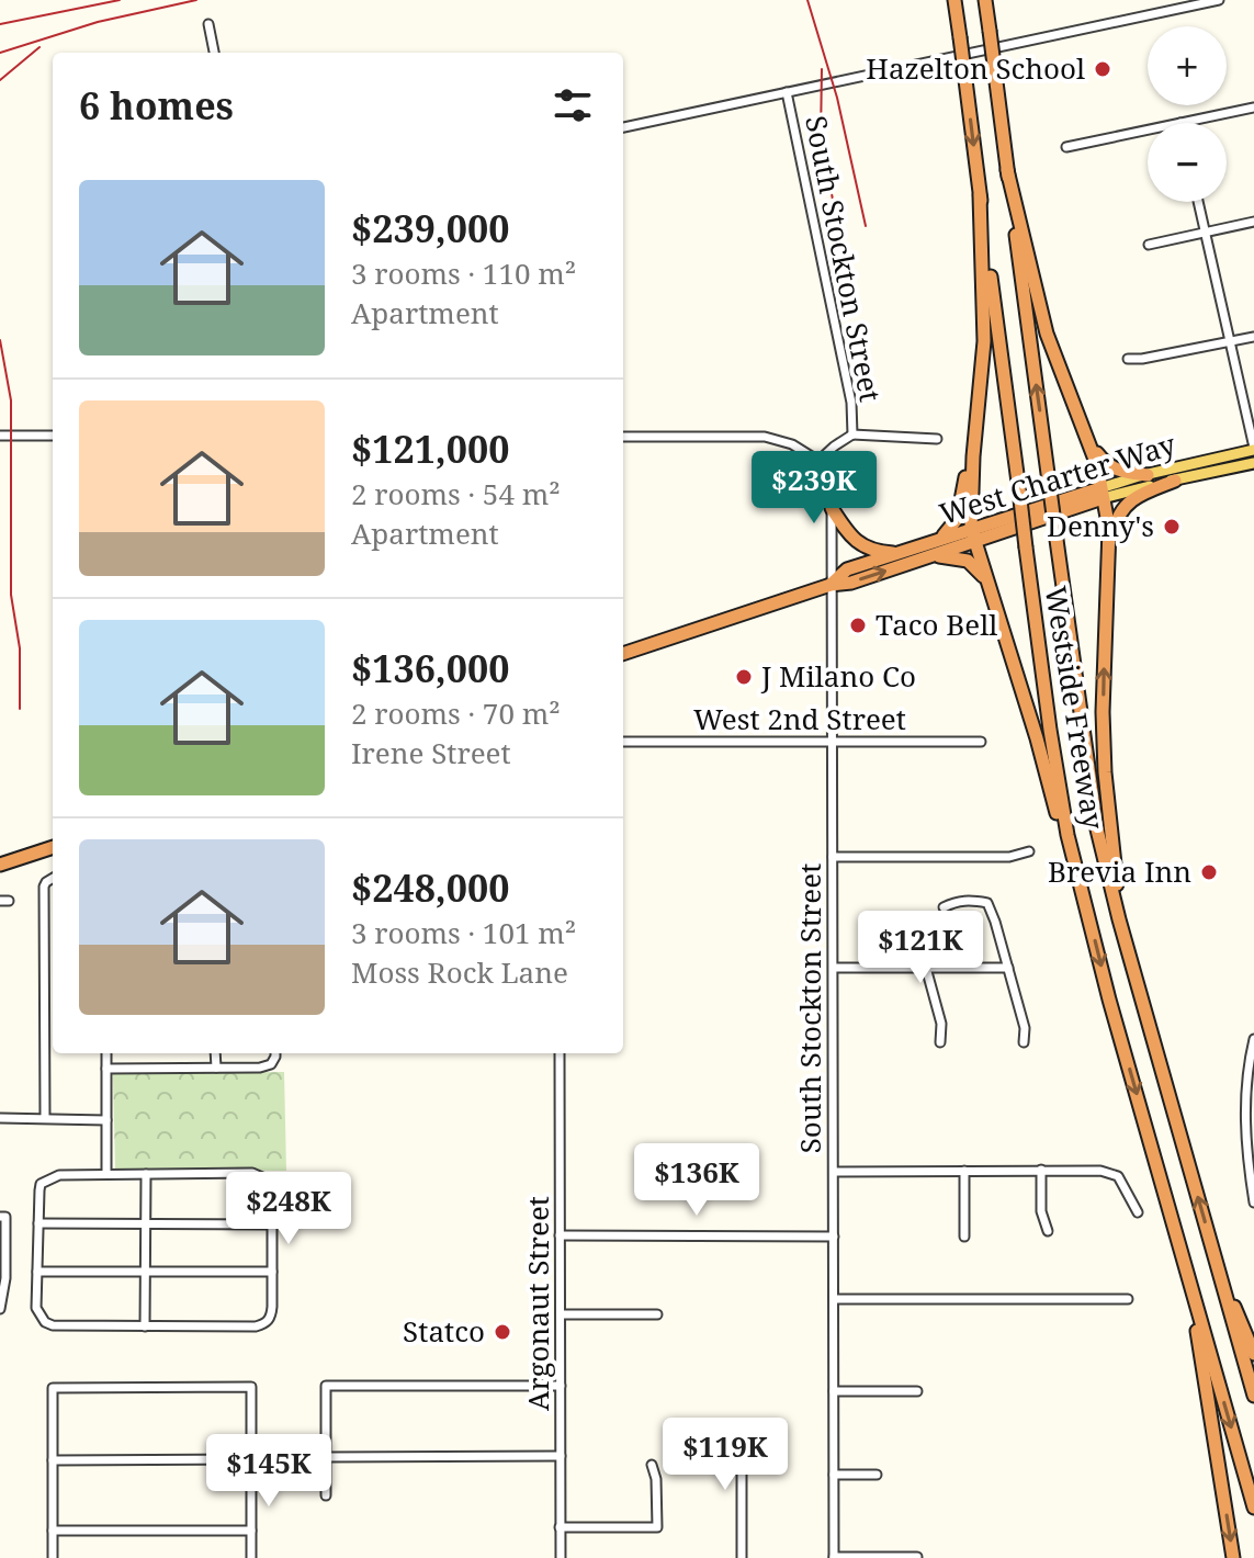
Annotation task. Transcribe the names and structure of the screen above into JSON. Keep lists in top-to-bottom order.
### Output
{
  "streets": {
    "highway": ["West Charter Way", "Westside Freeway"],
    "street": ["South Stockton Street", "West 2nd Street", "Argonaut Street"]
  },
  "crossings": [
    ["South Stockton Street", "West Charter Way"],
    ["South Stockton Street", "West 2nd Street"]
  ],
  "places": [
    "Hazelton School",
    "Denny's",
    "Taco Bell",
    "J Milano Co",
    "Brevia Inn",
    "Statco"
  ],
  "page": {
    "map_buttons": ["+", "−"],
    "heading": "6 homes",
    "list": [
      {
        "name": "$239,000",
        "note": "3 rooms · 110 m² · Apartment"
      },
      {
        "name": "$121,000",
        "note": "2 rooms · 54 m² · Apartment"
      },
      {
        "name": "$136,000",
        "note": "2 rooms · 70 m² · Irene Street"
      },
      {
        "name": "$248,000",
        "note": "3 rooms · 101 m² · Moss Rock Lane"
      }
    ],
    "price": [
      "$239K",
      "$121K",
      "$136K",
      "$248K",
      "$119K",
      "$145K"
    ]
  }
}
